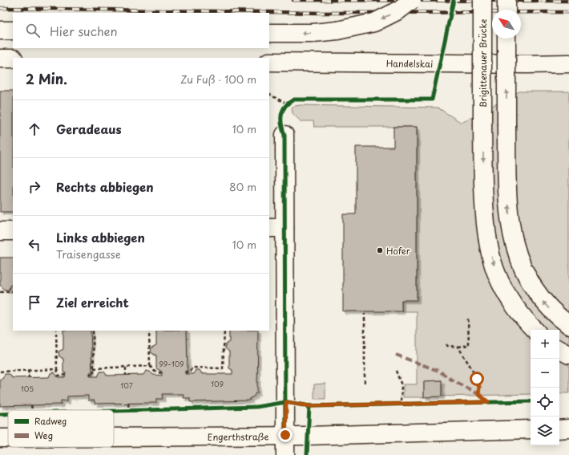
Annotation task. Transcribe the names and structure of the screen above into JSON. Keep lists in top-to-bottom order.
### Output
{
  "streets": {
    "main road": ["Handelskai", "Brigittenauer Brücke", "Engerthstraße"]
  },
  "places": ["Hofer"],
  "house_numbers": [
    "99-109",
    "109",
    "107",
    "105"
  ],
  "legend": ["Radweg", "Weg"],
  "north": "top left",
  "page": {
    "search": "Hier suchen",
    "heading": ["2 Min.", "Zu Fuß · 100 m"],
    "list": [
      ["Geradeaus", "10 m"],
      ["Rechts abbiegen", "80 m"],
      ["Links abbiegen", "Traisengasse", "10 m"],
      "Ziel erreicht"
    ],
    "map_buttons": ["+", "−"]
  }
}
